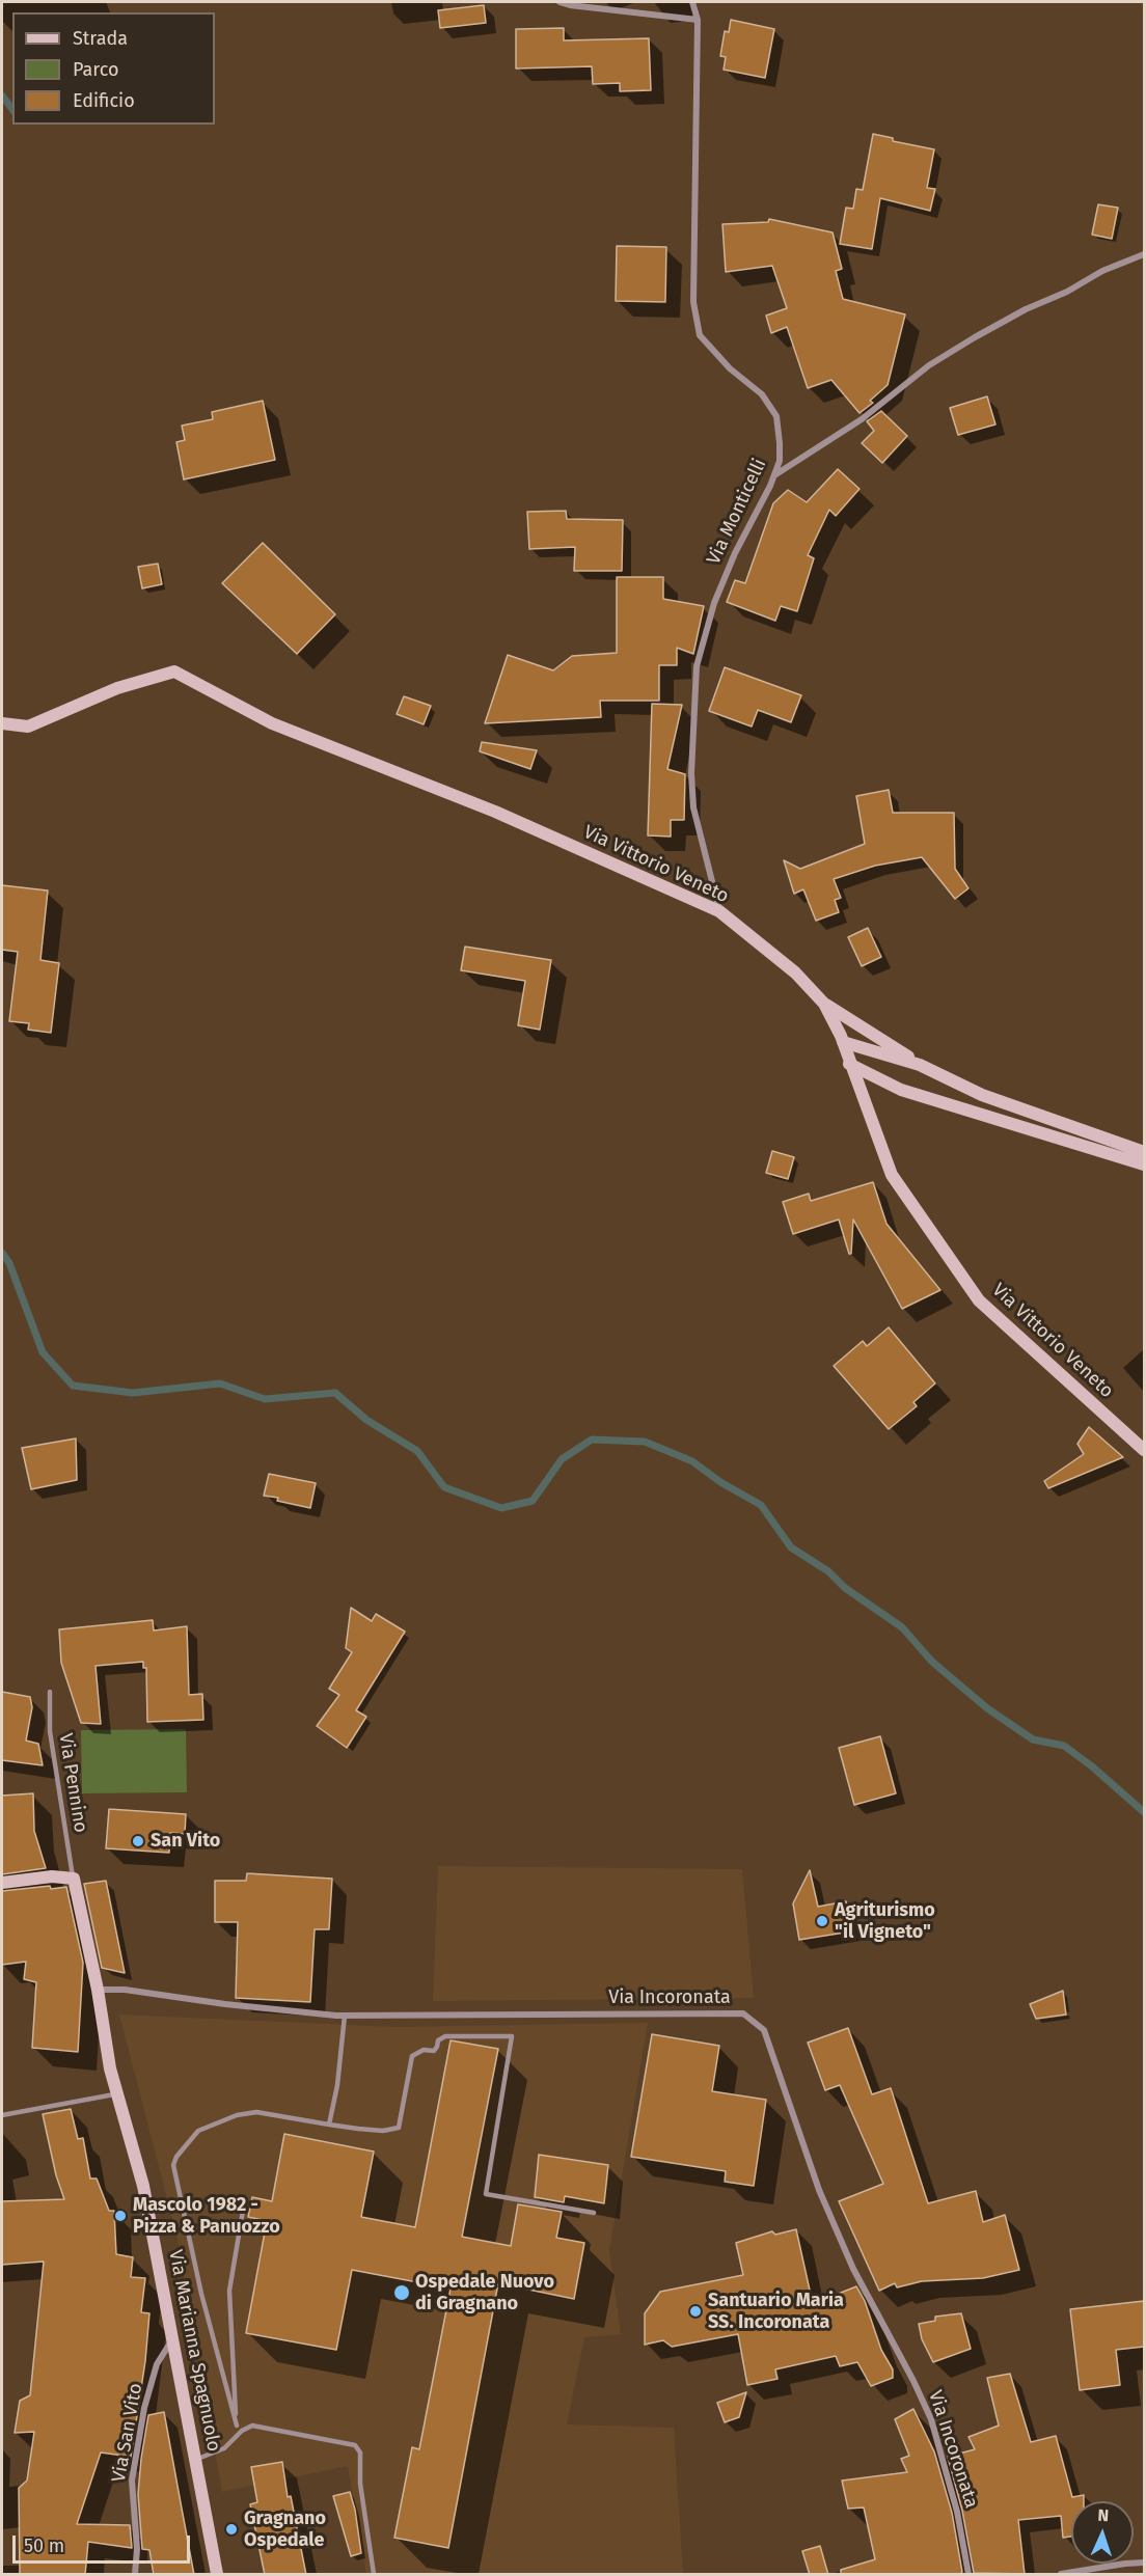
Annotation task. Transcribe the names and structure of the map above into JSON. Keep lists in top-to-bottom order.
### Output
{
  "streets": {
    "street": [
      "Via Monticelli",
      "Via Vittorio Veneto",
      "Via Incoronata",
      "Via Marianna Spagnuolo",
      "Via San Vito"
    ],
    "lane": ["Via Pennino"]
  },
  "crossings": [
    ["Via Monticelli", "Via Vittorio Veneto"],
    ["Via Pennino", "Via Marianna Spagnuolo"],
    ["Via Incoronata", "Via Marianna Spagnuolo"],
    ["Via Marianna Spagnuolo", "Via San Vito"]
  ],
  "places": [
    "San Vito",
    "Agriturismo \"il Vigneto\"",
    "Mascolo 1982 - Pizza & Panuozzo",
    "Ospedale Nuovo di Gragnano",
    "Santuario Maria SS. Incoronata",
    "Gragnano Ospedale"
  ],
  "legend": ["Strada", "Parco", "Edificio"],
  "scale_bar": "50 m",
  "north": "top"
}
